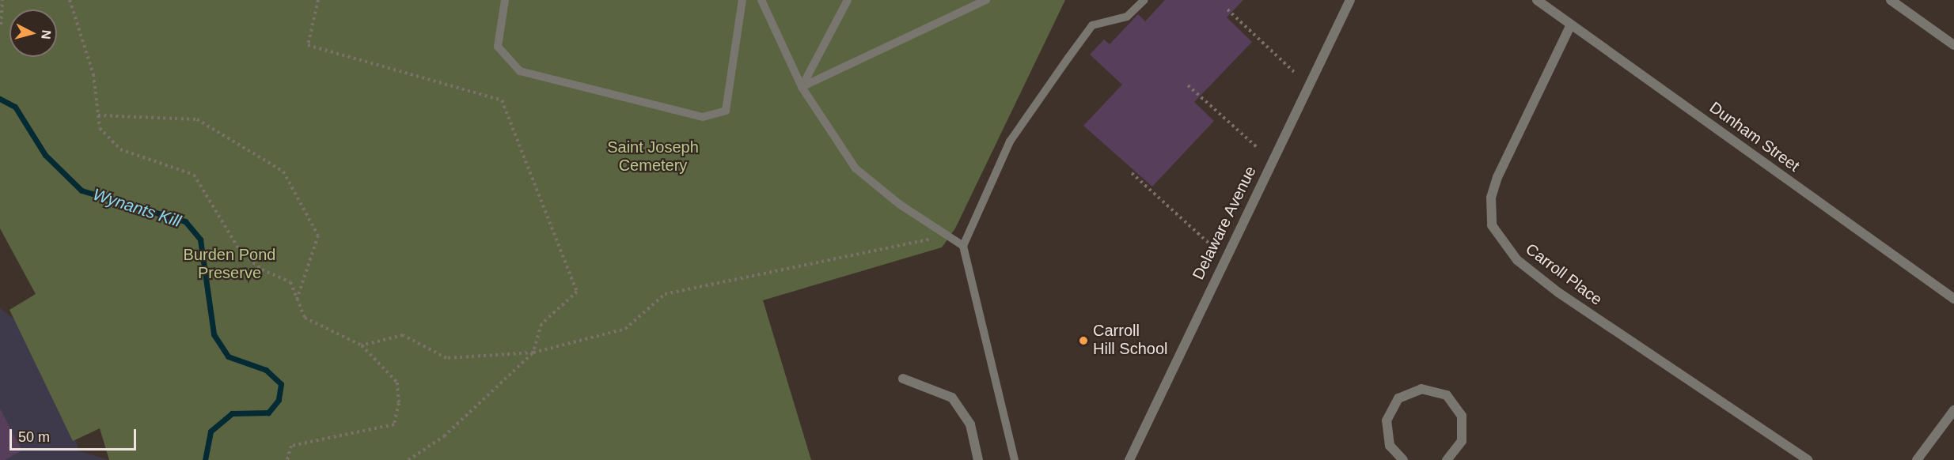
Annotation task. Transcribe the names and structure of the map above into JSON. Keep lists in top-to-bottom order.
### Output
{
  "streets": {
    "street": ["Dunham Street", "Delaware Avenue", "Carroll Place"]
  },
  "crossings": [
    ["Dunham Street", "Carroll Place"]
  ],
  "water": ["Wynants Kill"],
  "parks": ["Saint Joseph Cemetery", "Burden Pond Preserve"],
  "places": ["Carroll Hill School"],
  "scale_bar": "50 m",
  "north": "right"
}
